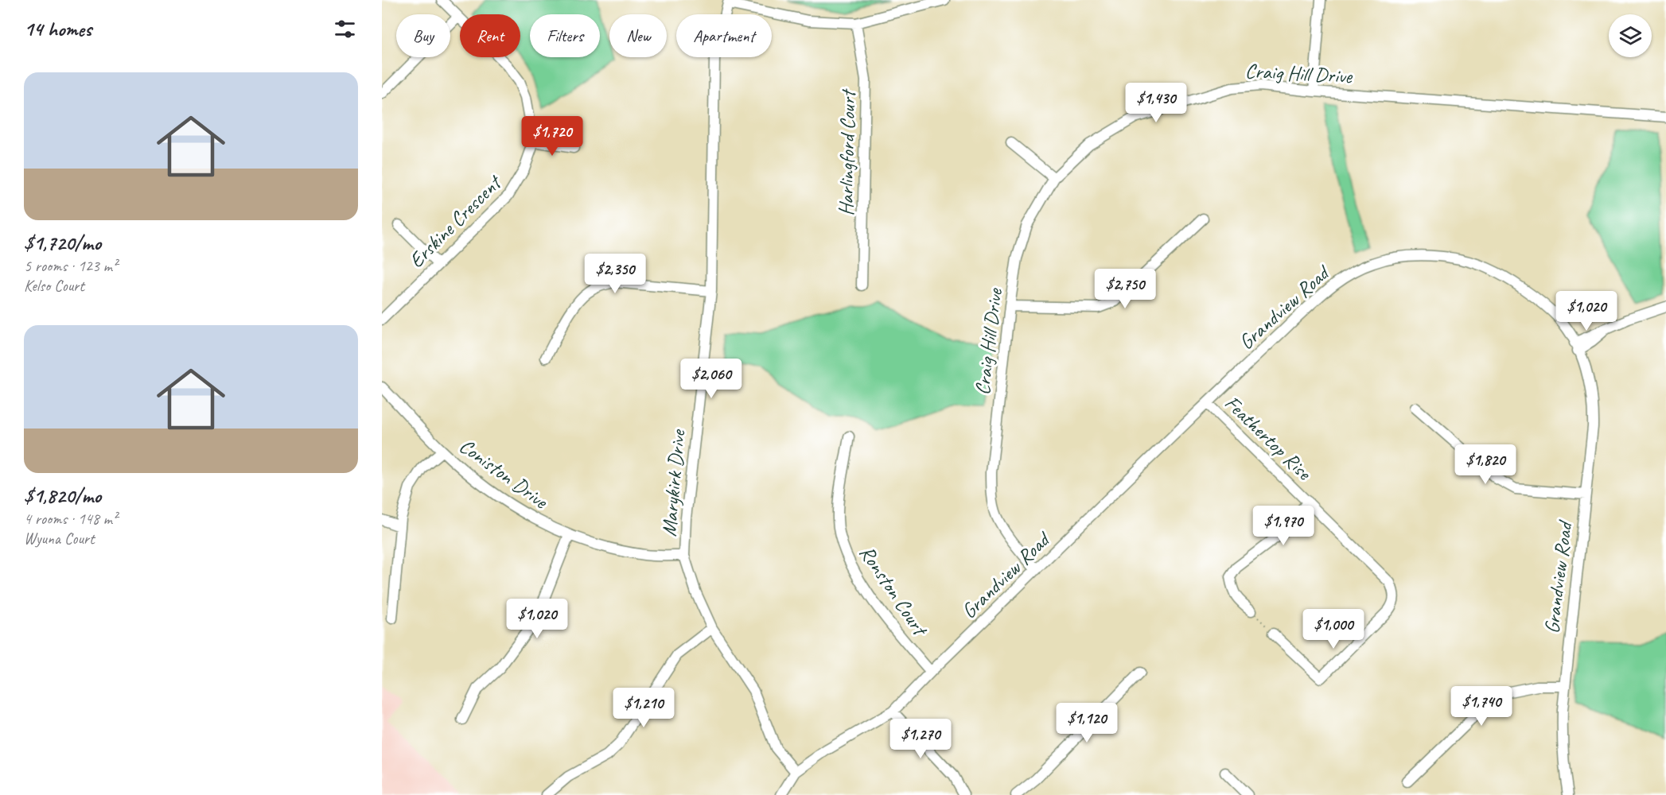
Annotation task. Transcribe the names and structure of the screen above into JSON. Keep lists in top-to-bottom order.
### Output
{
  "streets": {
    "street": [
      "Craig Hill Drive",
      "Harlingford Court",
      "Erskine Crescent",
      "Grandview Road",
      "Feathertop Rise",
      "Coniston Drive",
      "Marykirk Drive",
      "Ronston Court"
    ]
  },
  "crossings": [
    ["Craig Hill Drive", "Grandview Road"],
    ["Grandview Road", "Feathertop Rise"],
    ["Grandview Road", "Marykirk Drive"],
    ["Grandview Road", "Ronston Court"],
    ["Coniston Drive", "Marykirk Drive"]
  ],
  "page": {
    "heading": "14 homes",
    "chip": [
      "Buy",
      "Rent",
      "Filters",
      "New",
      "Apartment"
    ],
    "list": [
      {
        "name": "$1,720/mo",
        "note": "5 rooms · 123 m² · Kelso Court"
      },
      {
        "name": "$1,820/mo",
        "note": "4 rooms · 148 m² · Wyuna Court"
      }
    ],
    "price": [
      "$1,430",
      "$1,720",
      "$2,350",
      "$2,750",
      "$1,020",
      "$2,060",
      "$1,820",
      "$1,970",
      "$1,020",
      "$1,000",
      "$1,740",
      "$1,210",
      "$1,120",
      "$1,270"
    ]
  }
}
